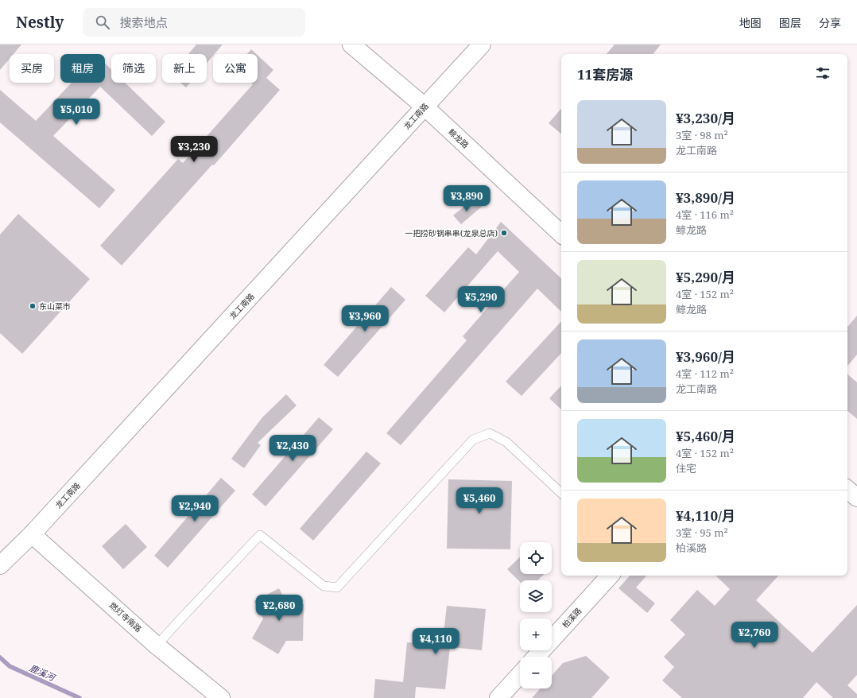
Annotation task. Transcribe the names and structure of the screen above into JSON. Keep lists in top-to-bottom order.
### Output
{
  "streets": {
    "street": [
      "龙工南路",
      "鲸龙路",
      "燃灯寺南路",
      "柏溪路"
    ]
  },
  "crossings": [
    ["龙工南路", "鲸龙路"],
    ["龙工南路", "燃灯寺南路"]
  ],
  "water": ["鹿溪河"],
  "places": ["一把捞砂锅串串(龙泉总店)", "东山菜市"],
  "page": {
    "header": "Nestly",
    "search": "搜索地点",
    "nav": ["地图", "图层", "分享"],
    "chip": [
      "买房",
      "租房",
      "筛选",
      "新上",
      "公寓"
    ],
    "heading": "11套房源",
    "list": [
      {
        "name": "¥3,230/月",
        "note": "3室 · 98 m² · 龙工南路"
      },
      {
        "name": "¥3,890/月",
        "note": "4室 · 116 m² · 鲸龙路"
      },
      {
        "name": "¥5,290/月",
        "note": "4室 · 152 m² · 鲸龙路"
      },
      {
        "name": "¥3,960/月",
        "note": "4室 · 112 m² · 龙工南路"
      },
      {
        "name": "¥5,460/月",
        "note": "4室 · 152 m² · 住宅"
      },
      {
        "name": "¥4,110/月",
        "note": "3室 · 95 m² · 柏溪路"
      }
    ],
    "price": [
      "¥5,010",
      "¥3,230",
      "¥3,890",
      "¥5,290",
      "¥3,960",
      "¥2,430",
      "¥5,460",
      "¥2,940",
      "¥2,680",
      "¥2,760",
      "¥4,110"
    ],
    "map_buttons": ["+", "−"]
  }
}
